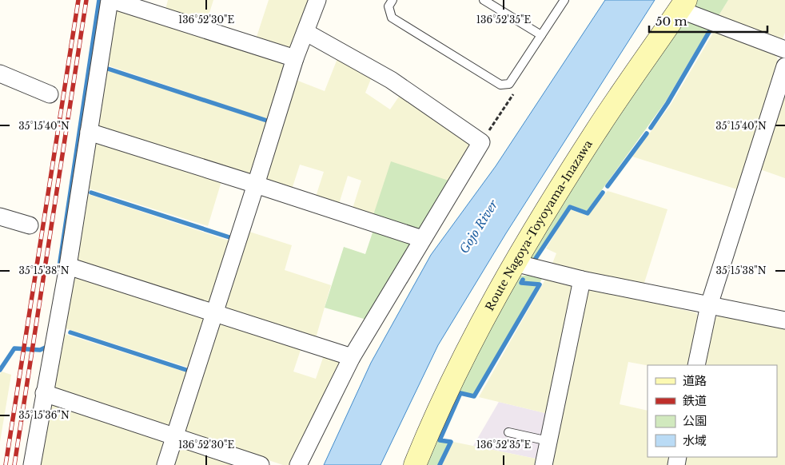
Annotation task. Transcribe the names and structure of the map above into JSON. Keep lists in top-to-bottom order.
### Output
{
  "streets": {
    "main road": ["Route Nagoya-Toyoyama-Inazawa"]
  },
  "water": ["Gojo River"],
  "legend": [
    "道路",
    "鉄道",
    "公園",
    "水域"
  ],
  "scale_bar": "50 m",
  "coordinates": [
    "136°52'30\"E",
    "136°52'35\"E",
    "35°15'40\"N",
    "35°15'38\"N",
    "35°15'36\"N"
  ]
}
